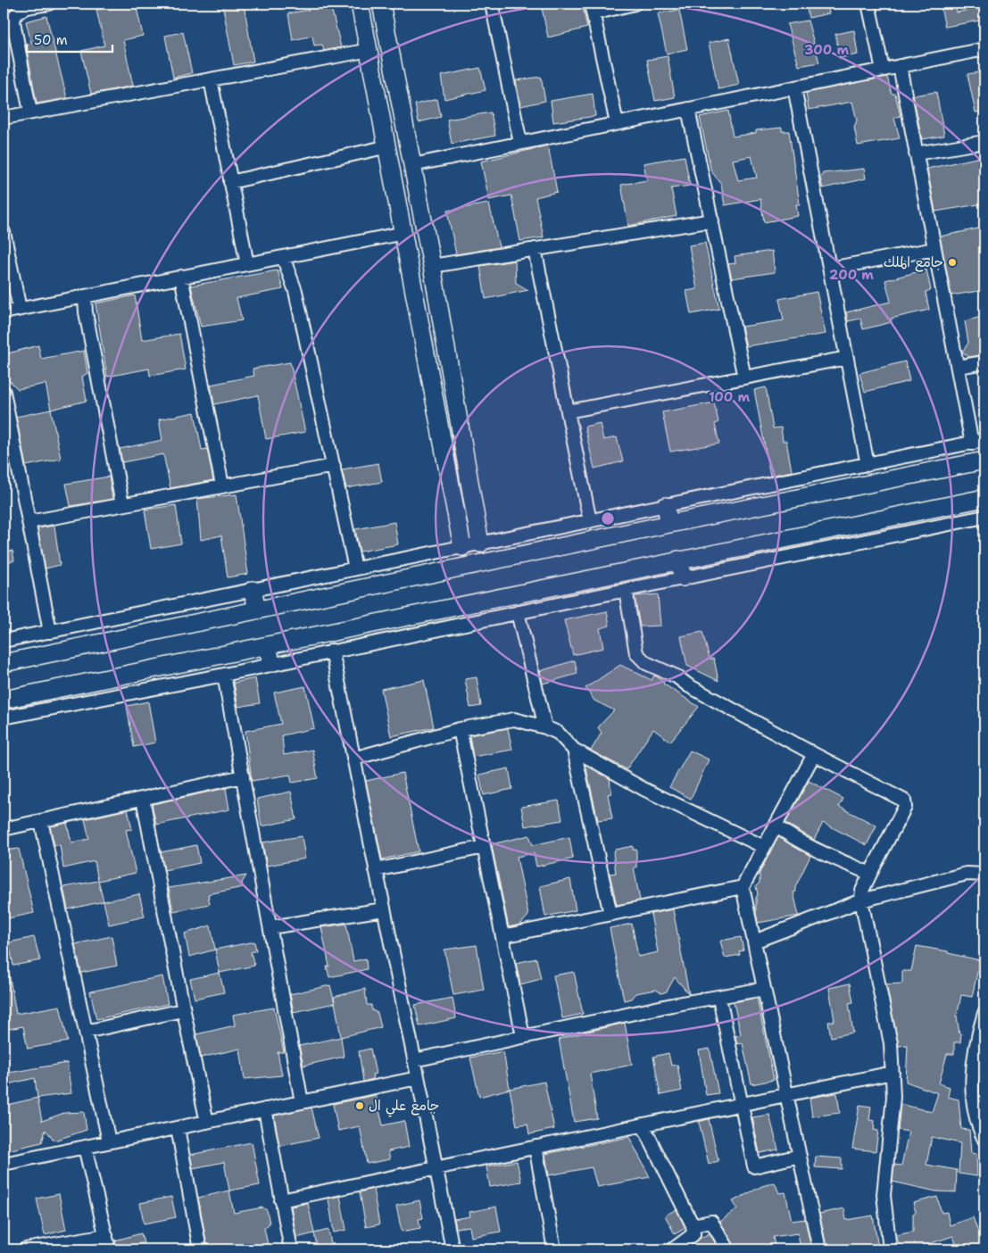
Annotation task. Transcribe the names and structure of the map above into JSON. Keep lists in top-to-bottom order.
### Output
{
  "places": ["جامع الملك", "جامع علي ال"],
  "scale_bar": "50 m",
  "rings": ["300 m", "200 m", "100 m"]
}
